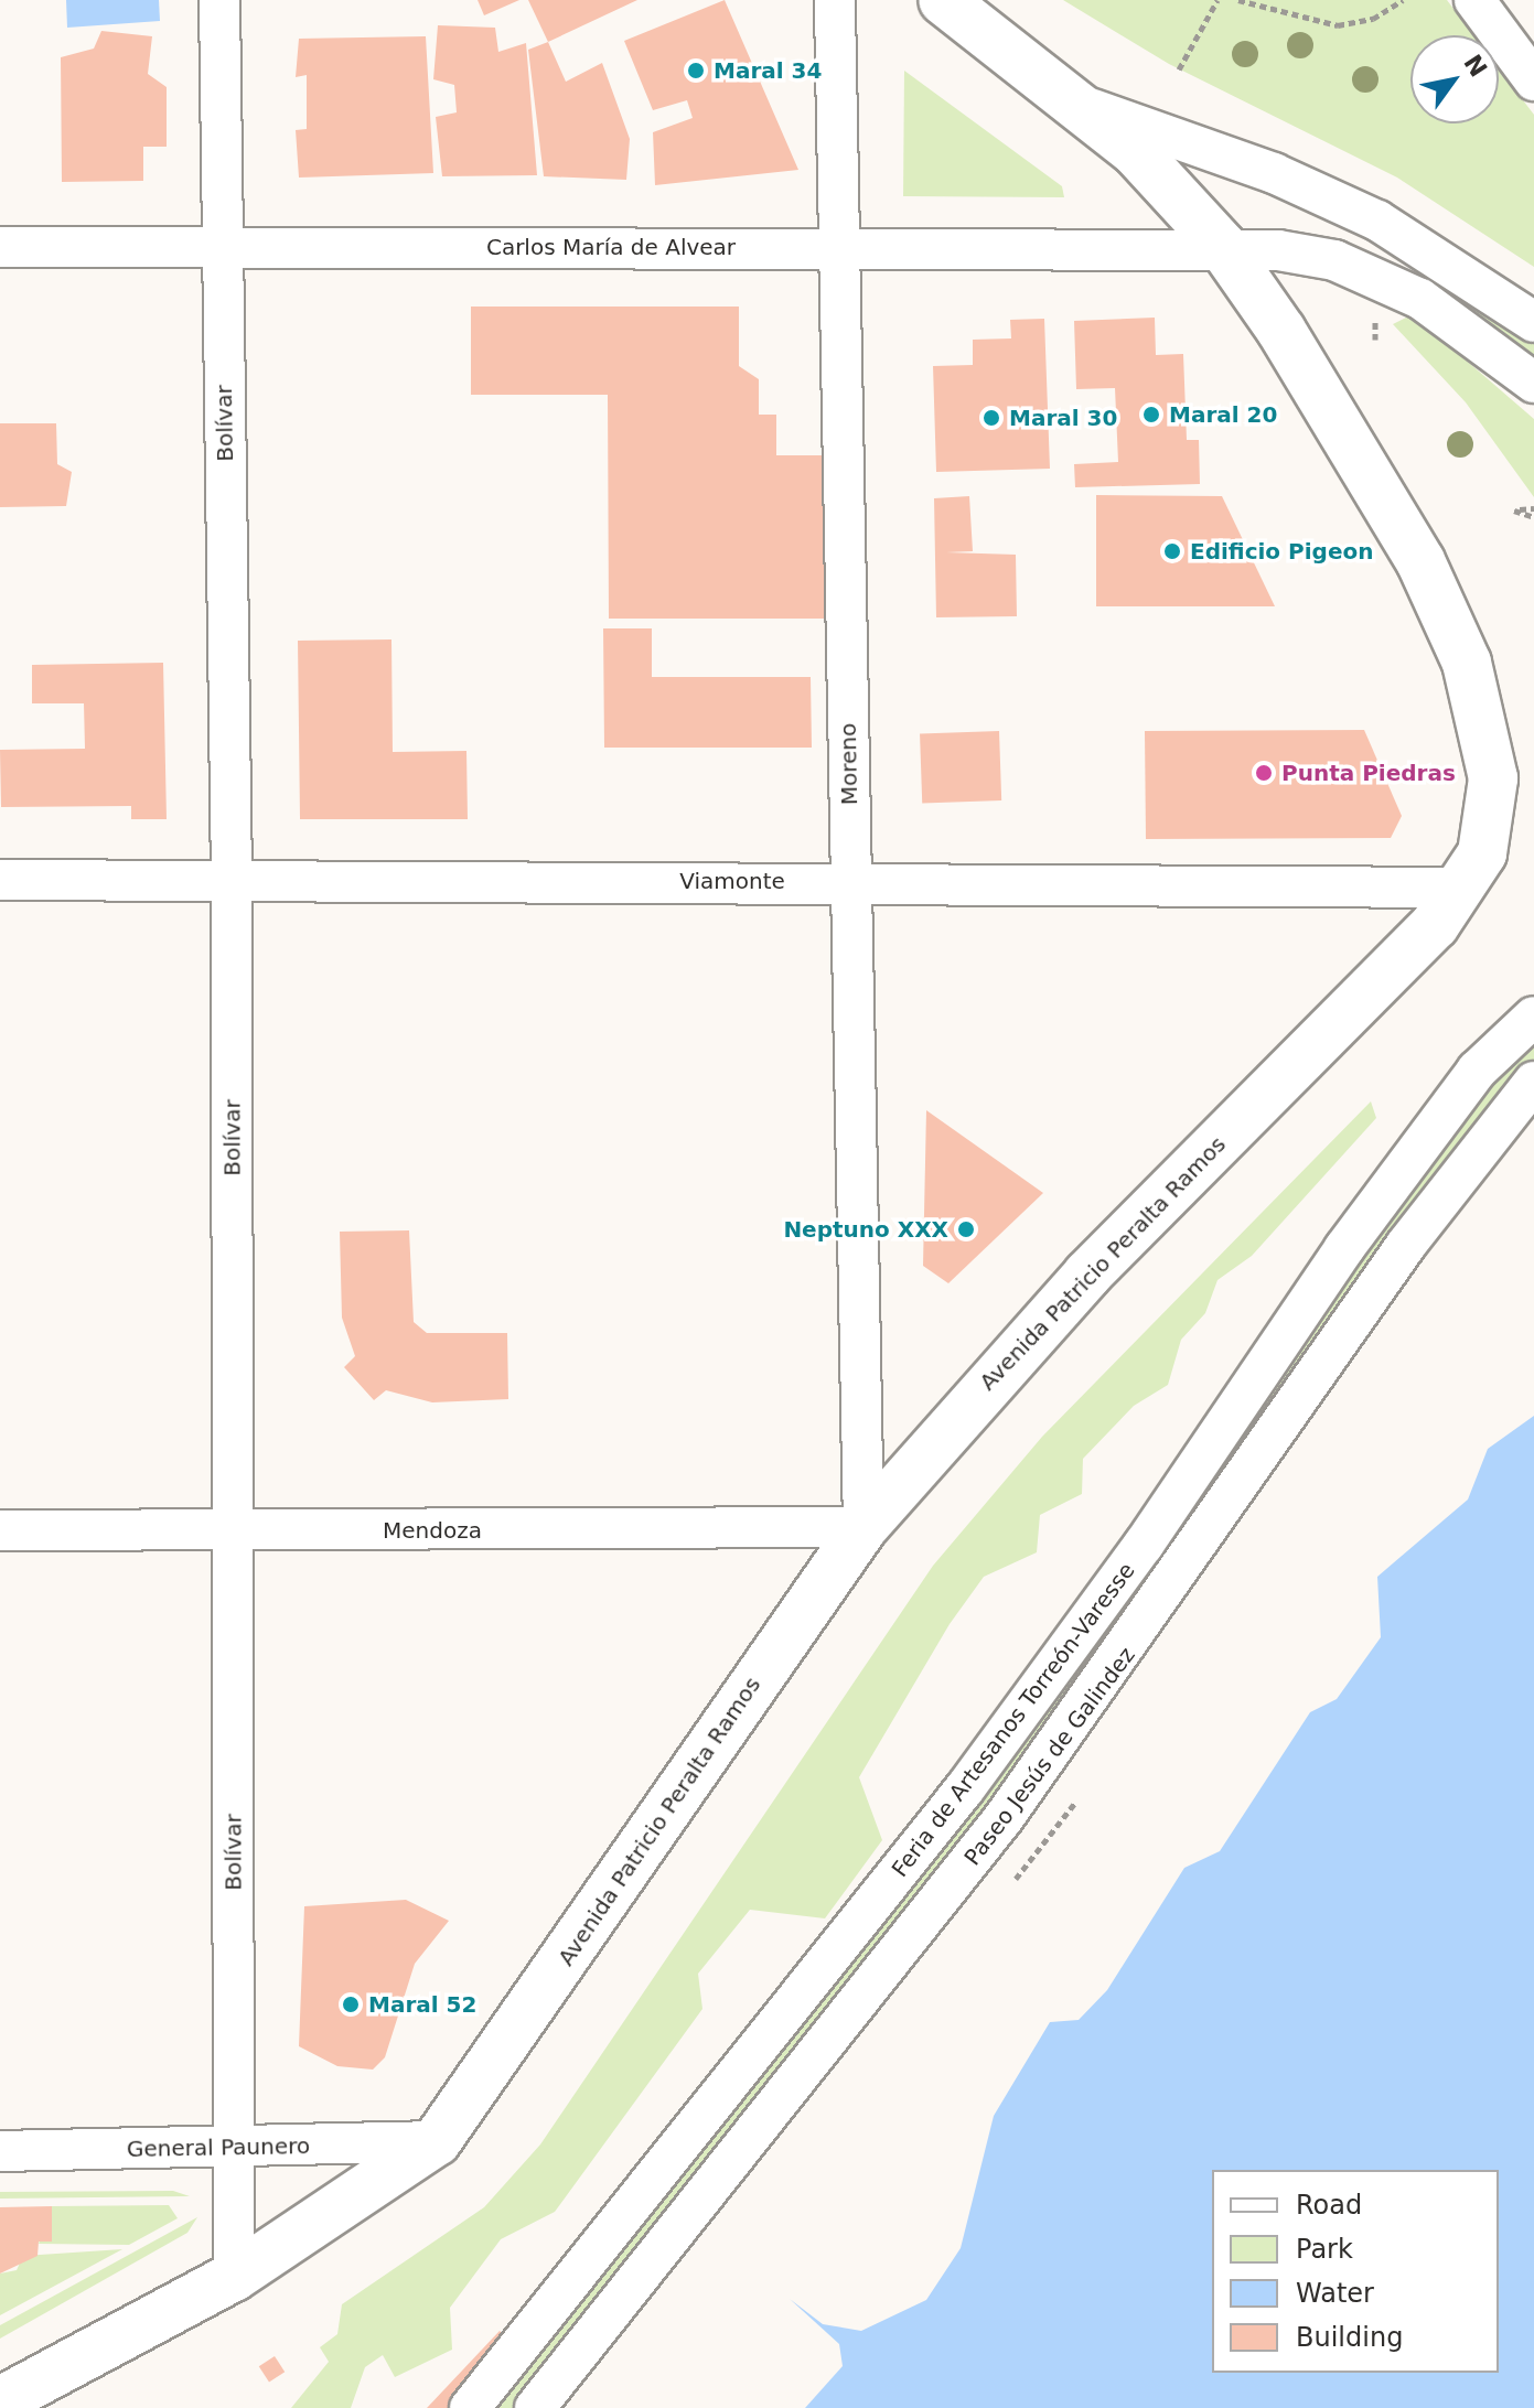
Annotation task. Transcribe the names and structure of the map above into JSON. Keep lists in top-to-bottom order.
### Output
{
  "streets": {
    "main road": ["Avenida Patricio Peralta Ramos"],
    "street": [
      "Carlos María de Alvear",
      "Bolívar",
      "Moreno",
      "Viamonte",
      "Mendoza",
      "Feria de Artesanos Torreón-Varesse",
      "Paseo Jesús de Galindez",
      "General Paunero"
    ]
  },
  "crossings": [
    ["Carlos María de Alvear", "Bolívar"],
    ["Carlos María de Alvear", "Moreno"],
    ["Carlos María de Alvear", "Avenida Patricio Peralta Ramos"],
    ["Bolívar", "Viamonte"],
    ["Bolívar", "Avenida Patricio Peralta Ramos"],
    ["Bolívar", "Mendoza"],
    ["Bolívar", "General Paunero"],
    ["Moreno", "Viamonte"],
    ["Moreno", "Avenida Patricio Peralta Ramos"],
    ["Moreno", "Mendoza"],
    ["Viamonte", "Avenida Patricio Peralta Ramos"],
    ["Avenida Patricio Peralta Ramos", "Mendoza"],
    ["Avenida Patricio Peralta Ramos", "General Paunero"]
  ],
  "places": [
    "Maral 34",
    "Maral 20",
    "Maral 30",
    "Edificio Pigeon",
    "Punta Piedras",
    "Neptuno XXX",
    "Maral 52"
  ],
  "legend": [
    "Road",
    "Park",
    "Water",
    "Building"
  ],
  "north": "top right"
}
